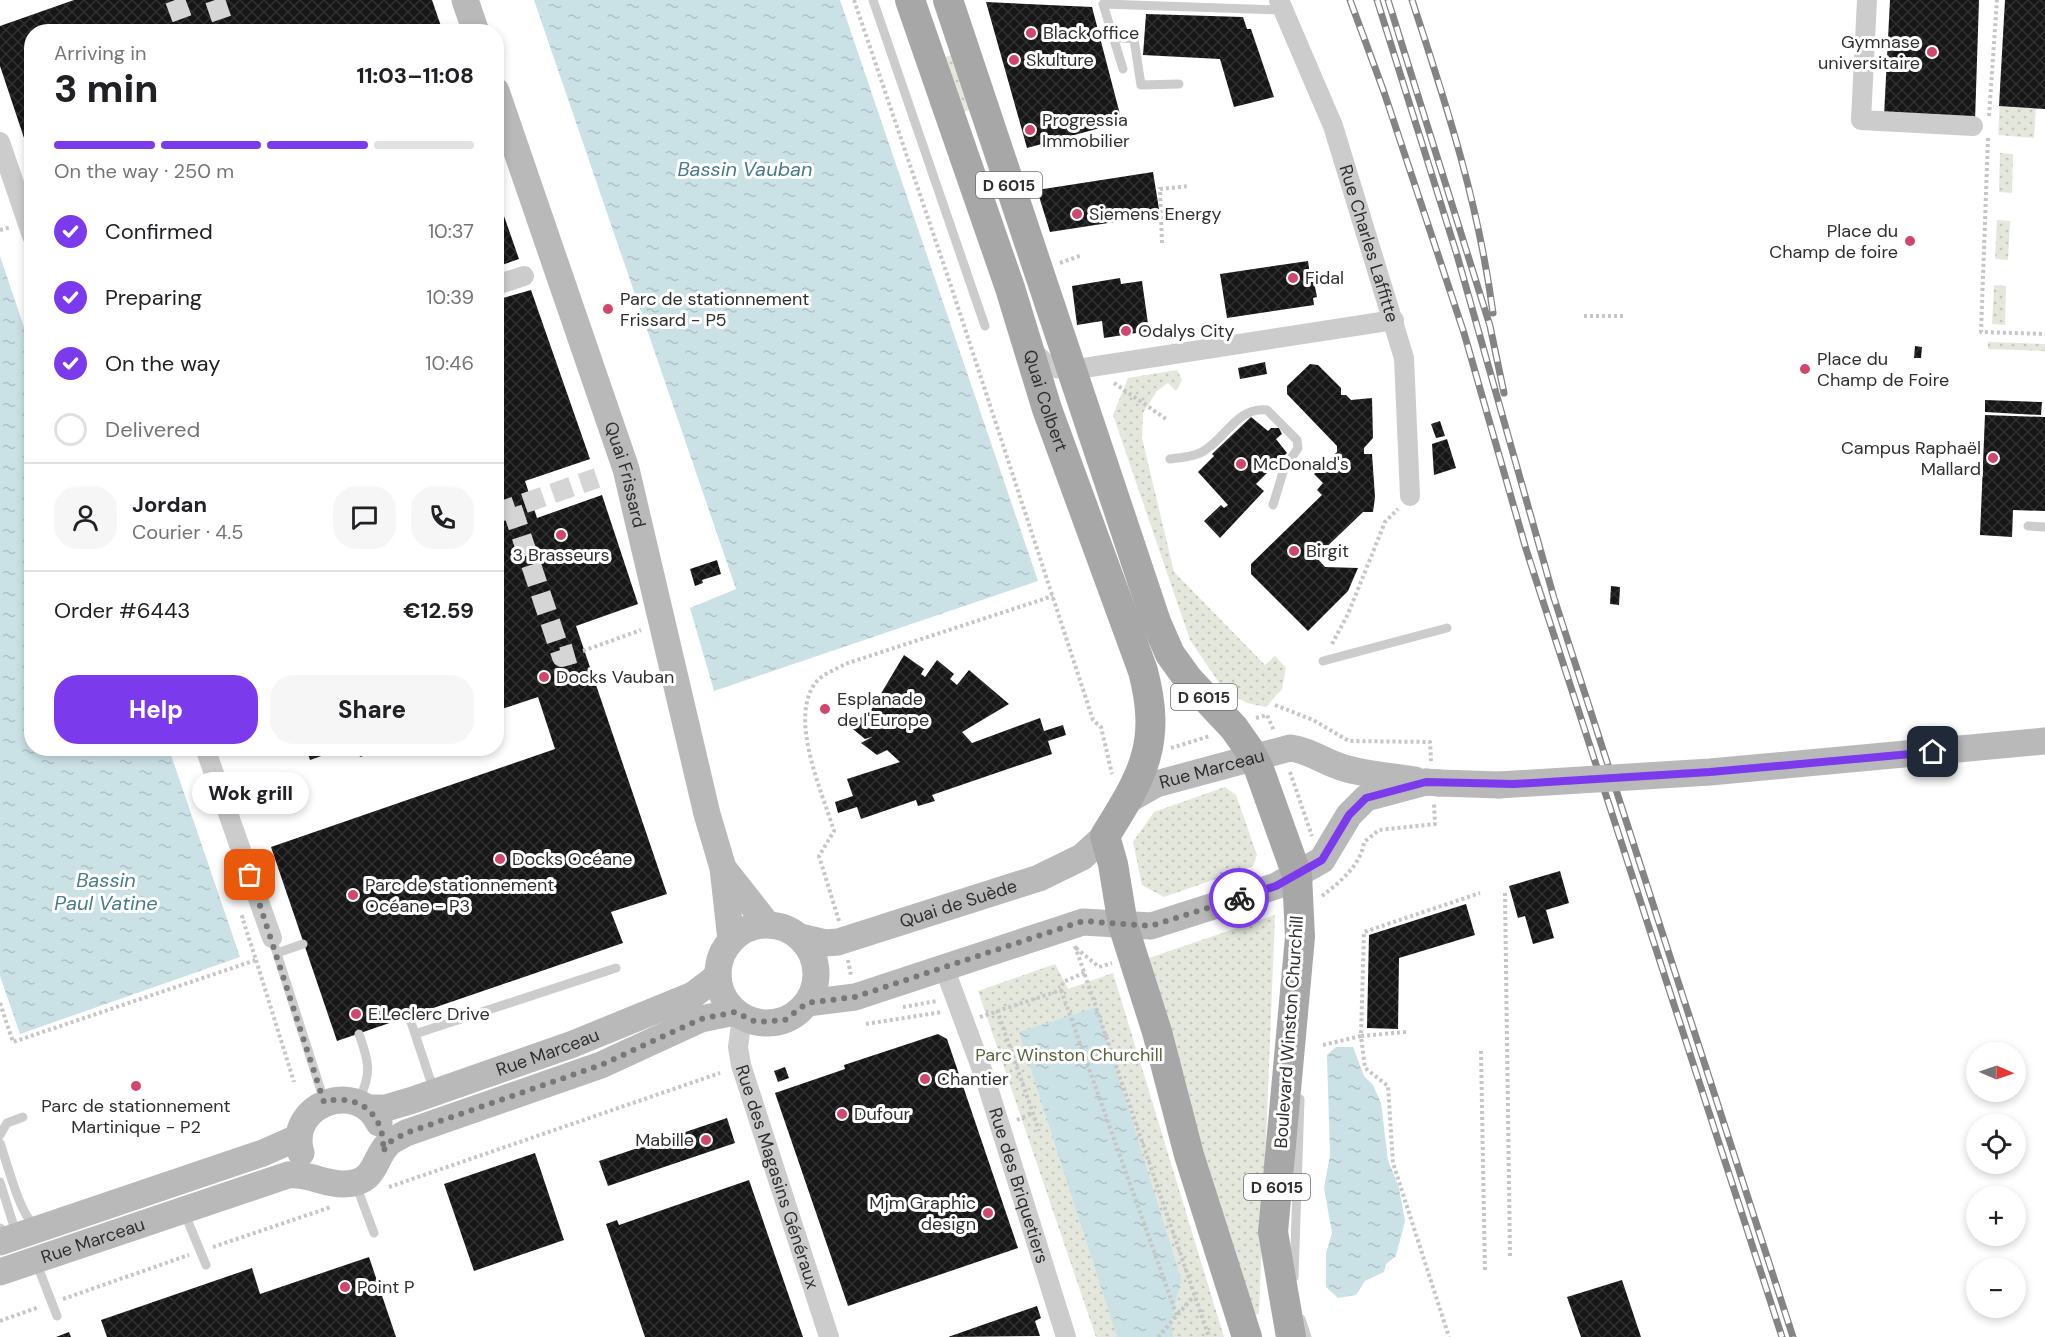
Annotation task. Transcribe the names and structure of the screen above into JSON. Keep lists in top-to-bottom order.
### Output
{
  "streets": {
    "main road": [
      "D 6015",
      "Quai Colbert",
      "Quai Frissard",
      "Rue Marceau",
      "Quai de Suède",
      "Boulevard Winston Churchill"
    ],
    "street": ["Rue Charles Laffitte", "Rue des Magasins Généraux", "Rue des Briquetiers"]
  },
  "crossings": [
    ["Quai Colbert", "Rue Marceau"],
    ["Quai Colbert", "Boulevard Winston Churchill"],
    ["Quai Frissard", "Rue Marceau"],
    ["Quai Frissard", "Quai de Suède"],
    ["Quai Frissard", "Rue des Magasins Généraux"],
    ["Rue Marceau", "Quai de Suède"],
    ["Rue Marceau", "Boulevard Winston Churchill"],
    ["Rue Marceau", "Rue des Magasins Généraux"],
    ["Quai de Suède", "Rue des Magasins Généraux"]
  ],
  "water": ["Bassin Vauban", "Bassin Paul Vatine"],
  "parks": ["Parc Winston Churchill"],
  "places": [
    "Black office",
    "Gymnase universitaire",
    "Skulture",
    "Progressia Immobilier",
    "Siemens Energy",
    "Place du Champ de foire",
    "Fidal",
    "Parc de stationnement Frissard - P5",
    "Odalys City",
    "Place du Champ de Foire",
    "Campus Raphaël Mallard",
    "McDonald's",
    "3 Brasseurs",
    "Birgit",
    "Docks Vauban",
    "Esplanade de l'Europe",
    "Docks Océane",
    "Wok grill",
    "Parc de stationnement Océane - P3",
    "E.Leclerc Drive",
    "Chantier",
    "Parc de stationnement Martinique - P2",
    "Dufour",
    "Mabille",
    "Mjm Graphic design",
    "Point P"
  ],
  "north": "right",
  "page": {
    "heading": ["3 min", "Arriving in", "11:03–11:08"],
    "panel": [
      "Jordan",
      "Courier · 4.5",
      "Order #6443",
      "€12.59"
    ],
    "bar": "On the way · 250 m",
    "list": [
      ["Confirmed", "10:37"],
      ["Preparing", "10:39"],
      ["On the way", "10:46"],
      "Delivered"
    ],
    "buttons": ["Help", "Share"],
    "bubble": "Wok grill",
    "map_buttons": ["+", "−"]
  }
}
